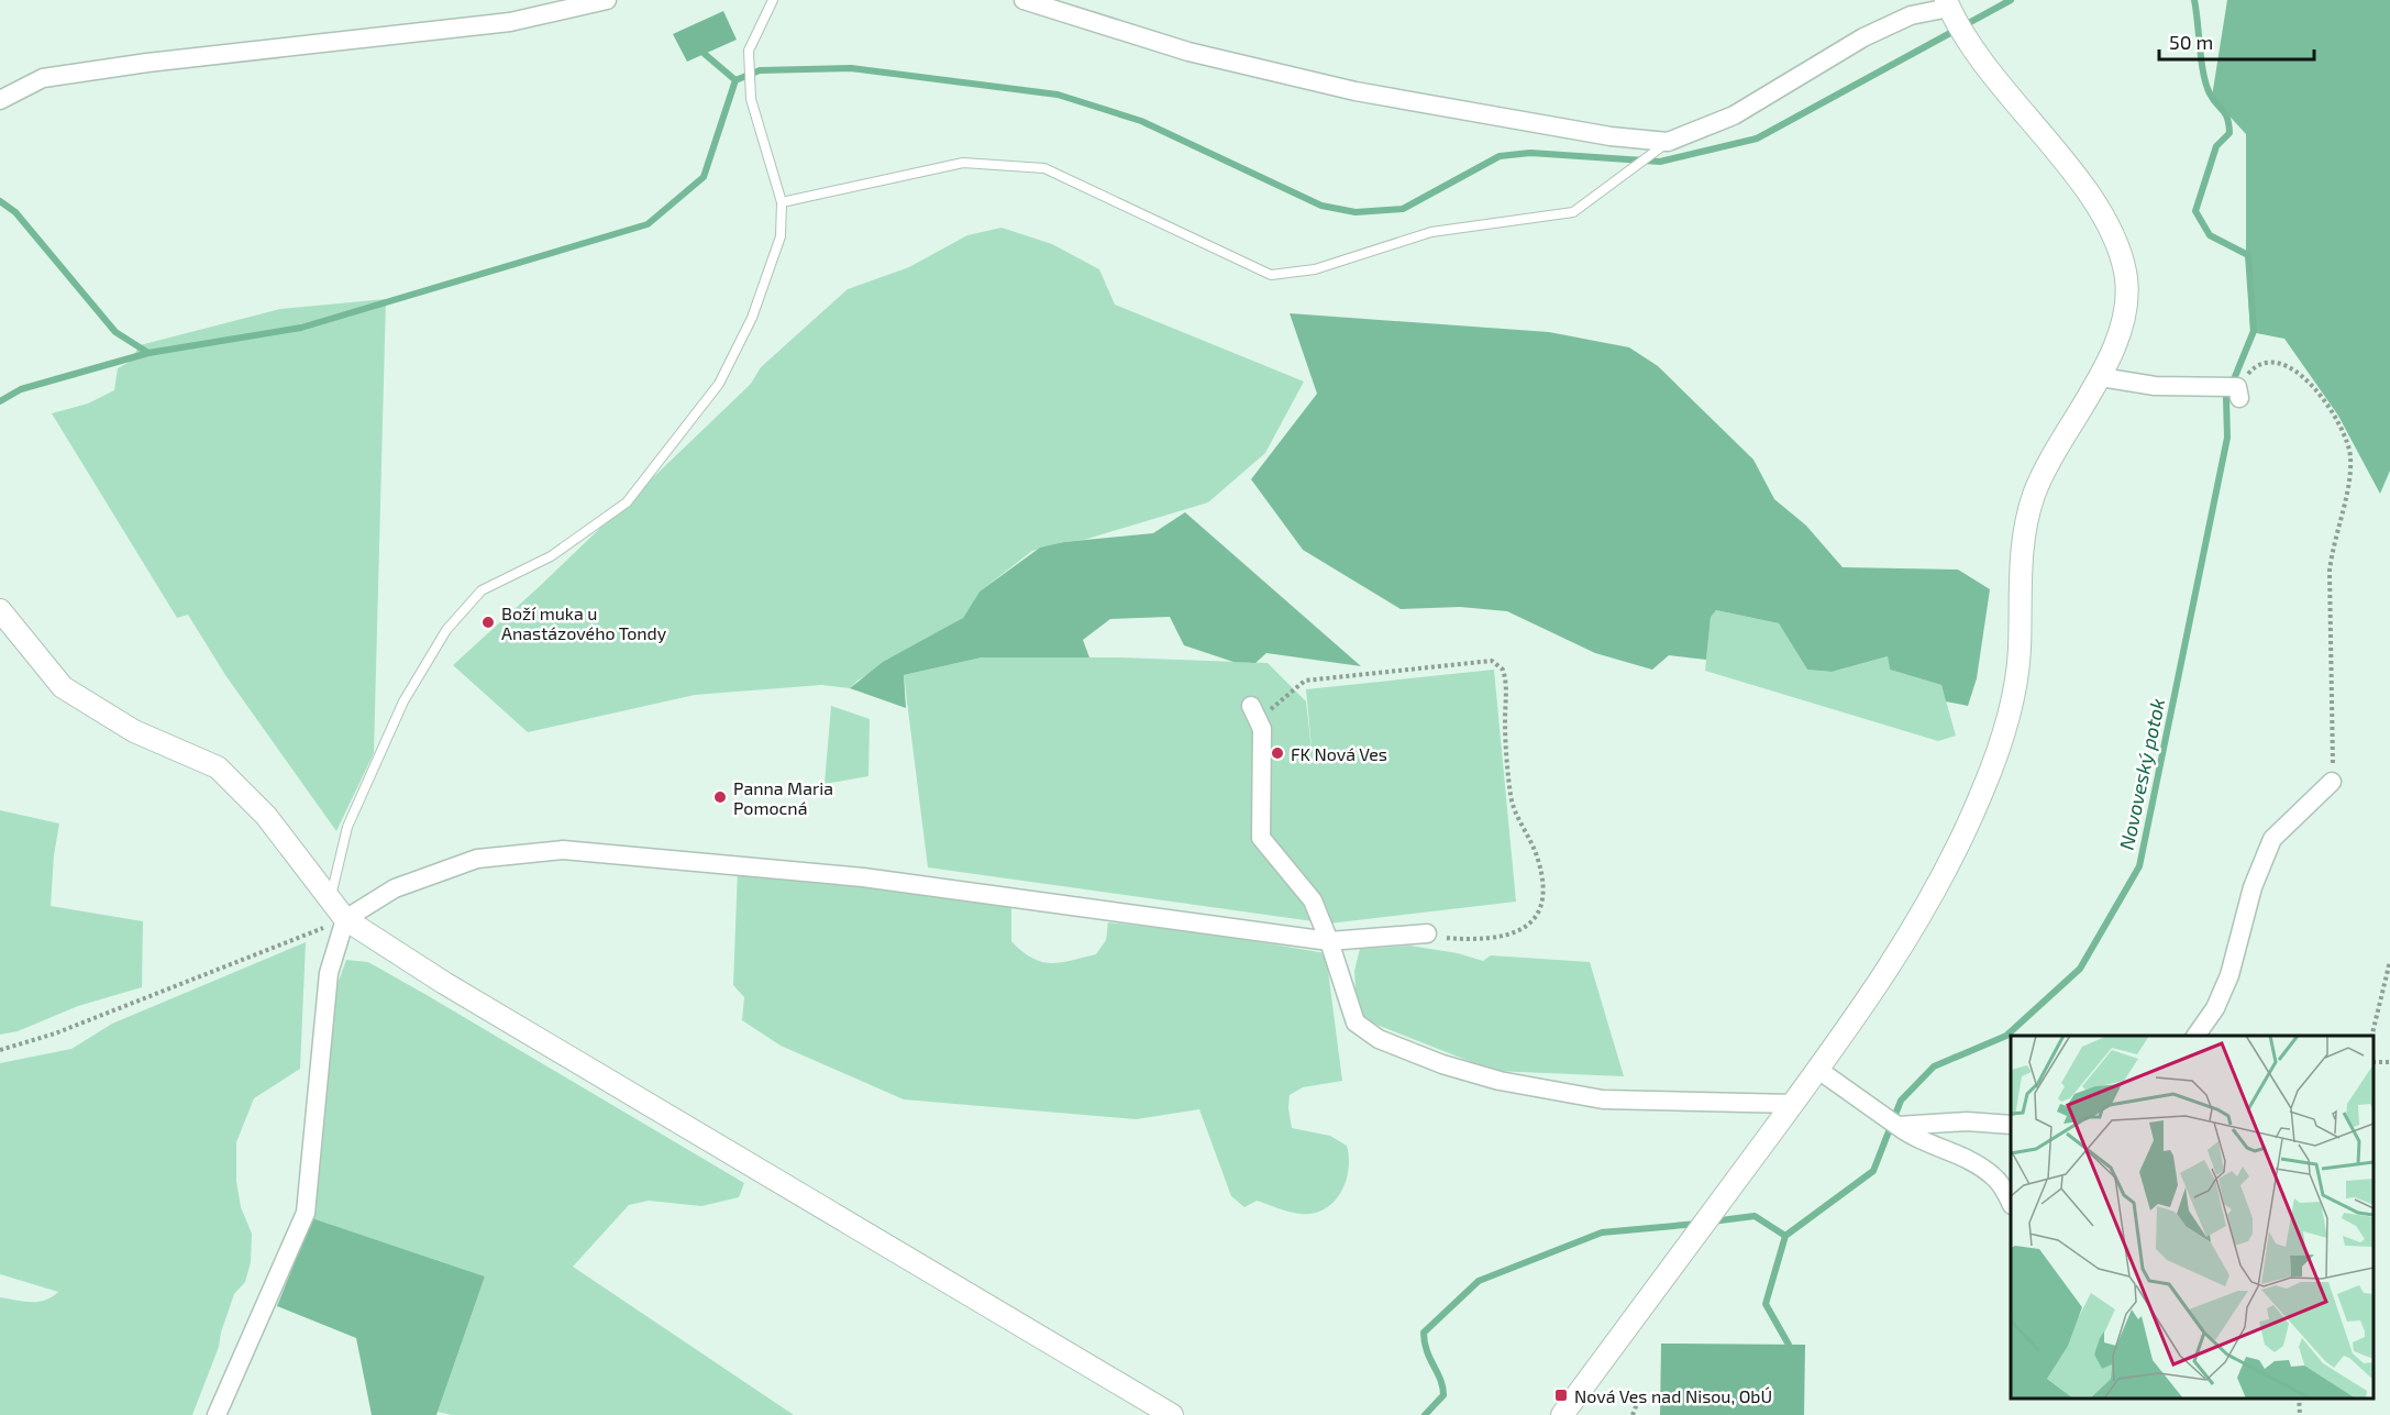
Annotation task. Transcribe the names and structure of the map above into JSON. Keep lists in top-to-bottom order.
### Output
{
  "water": ["Novoveský potok"],
  "places": {
    "other": ["Boží muka u Anastázového Tondy", "FK Nová Ves", "Panna Maria Pomocná"],
    "transit": ["Nová Ves nad Nisou, ObÚ"]
  },
  "scale_bar": "50 m"
}
